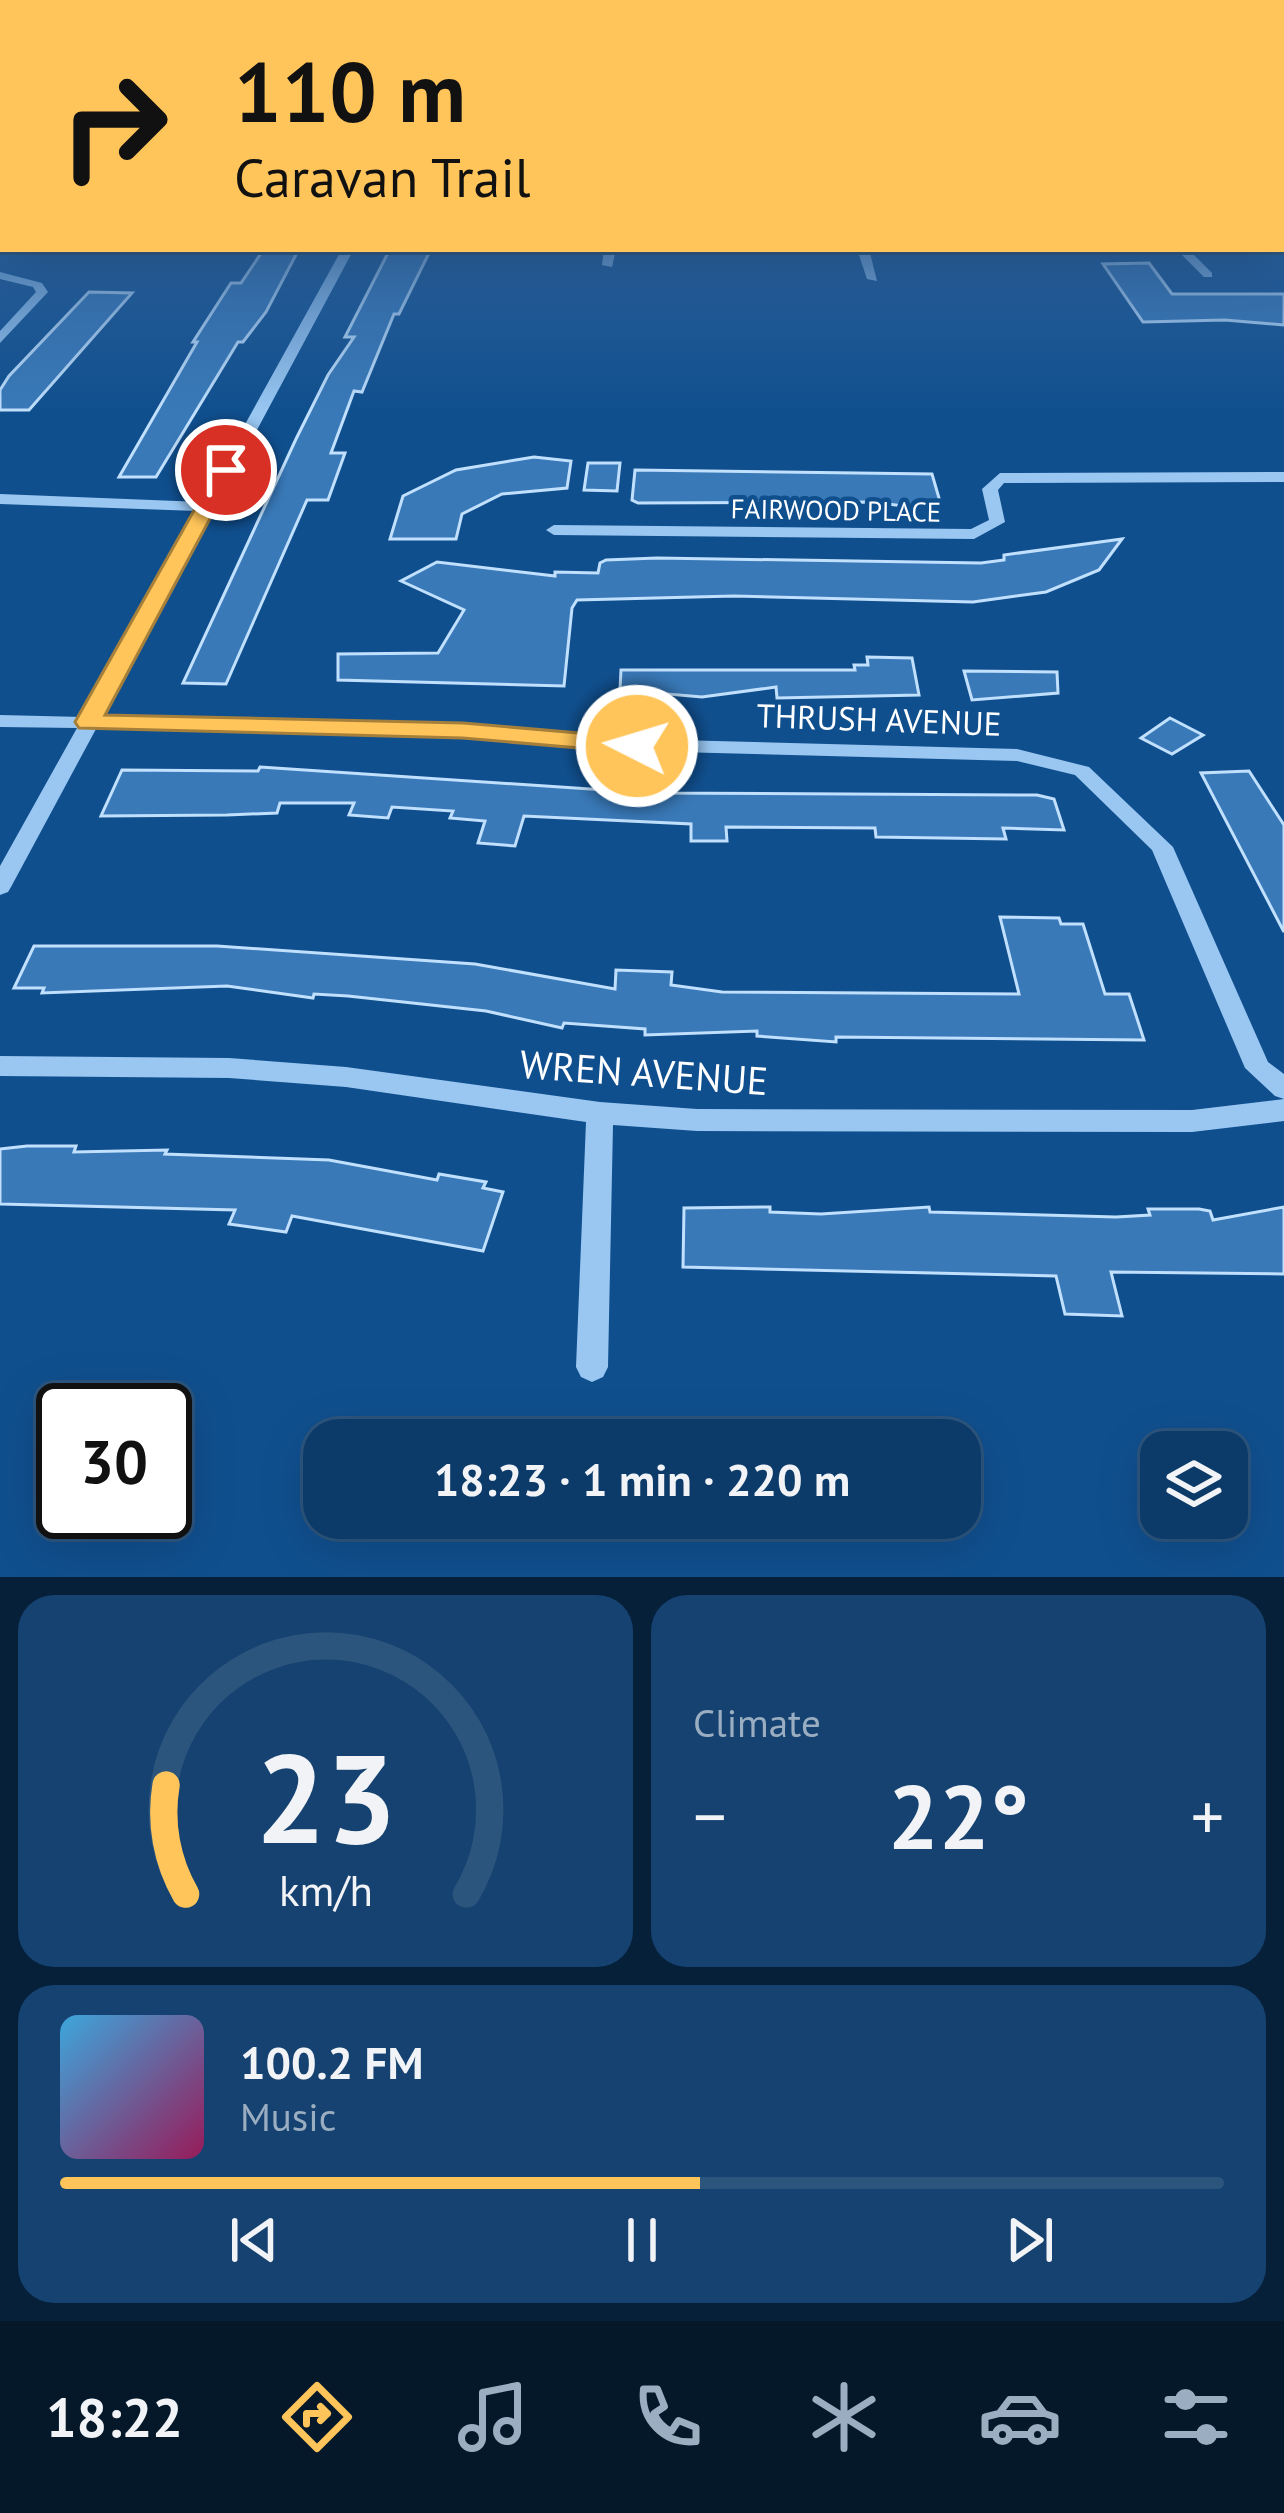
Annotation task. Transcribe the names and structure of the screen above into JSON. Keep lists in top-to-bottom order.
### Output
{
  "streets": {
    "street": ["FAIRWOOD PLACE", "THRUSH AVENUE", "WREN AVENUE"]
  },
  "page": {
    "turn": ["110 m", "Caravan Trail"],
    "limit": "30",
    "trip": "18:23 · 1 min · 220 m",
    "tile": "Climate",
    "heat": ["−", "22°", "+"],
    "song": ["100.2 FM", "Music"],
    "tabs": "18:22",
    "gauge": ["23", "km/h"]
  }
}
